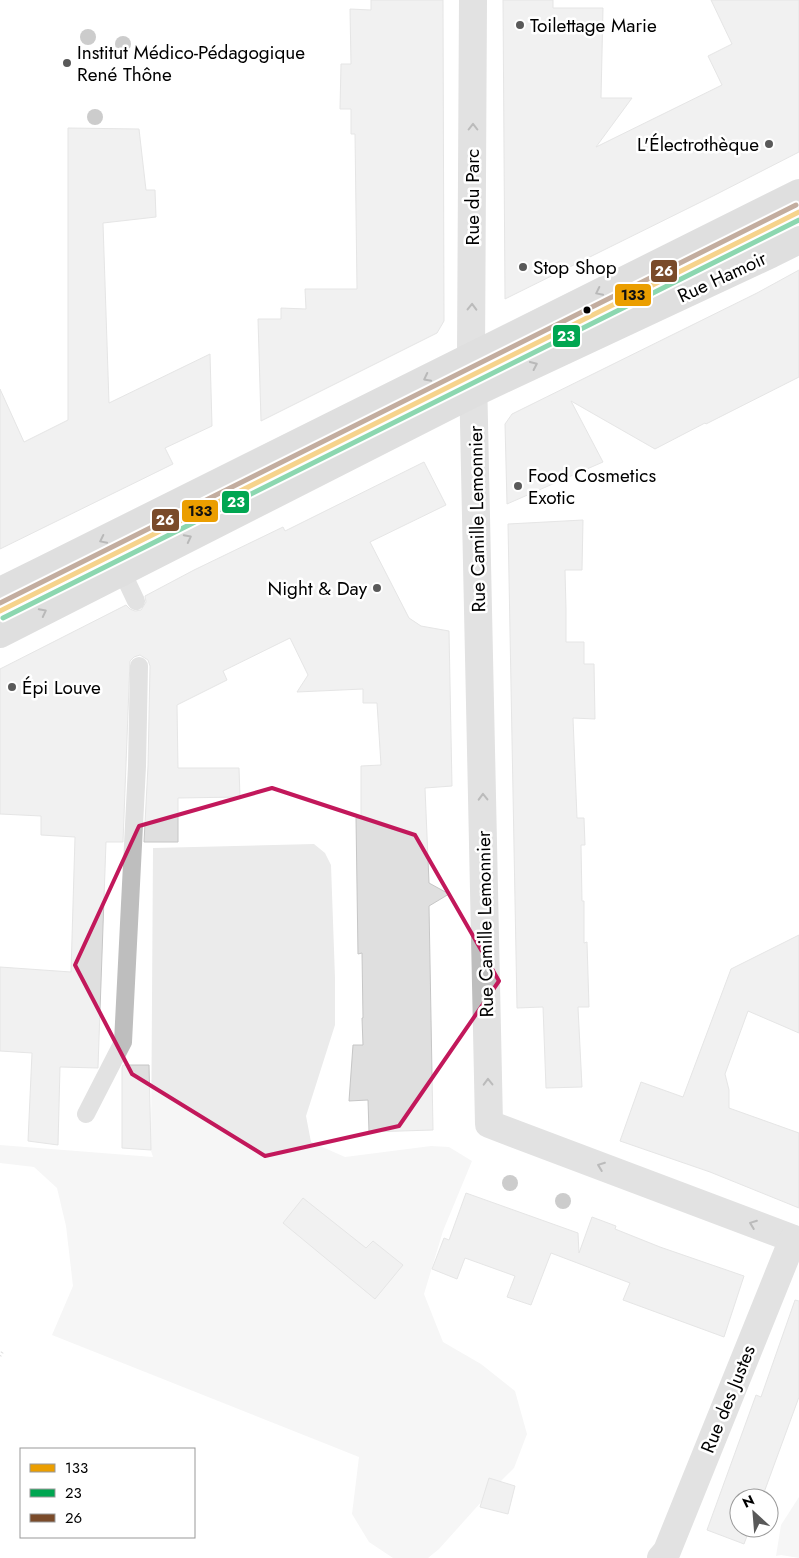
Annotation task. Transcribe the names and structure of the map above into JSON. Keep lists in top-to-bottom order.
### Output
{
  "streets": {
    "main road": ["Rue Hamoir"],
    "street": ["Rue du Parc", "Rue Camille Lemonnier", "Rue des Justes"]
  },
  "crossings": [
    ["Rue du Parc", "Rue Hamoir"],
    ["Rue du Parc", "Rue Camille Lemonnier"],
    ["Rue Hamoir", "Rue Camille Lemonnier"],
    ["Rue Camille Lemonnier", "Rue des Justes"]
  ],
  "one_way": ["Rue du Parc", "Rue Camille Lemonnier"],
  "places": [
    "Toilettage Marie",
    "Institut Médico-Pédagogique René Thône",
    "L'Électrothèque",
    "Stop Shop",
    "Food Cosmetics Exotic",
    "Night & Day",
    "Épi Louve"
  ],
  "lines": ["transit line 26", "transit line 133", "transit line 23"],
  "legend": ["133", "23", "26"],
  "north": "top left"
}
